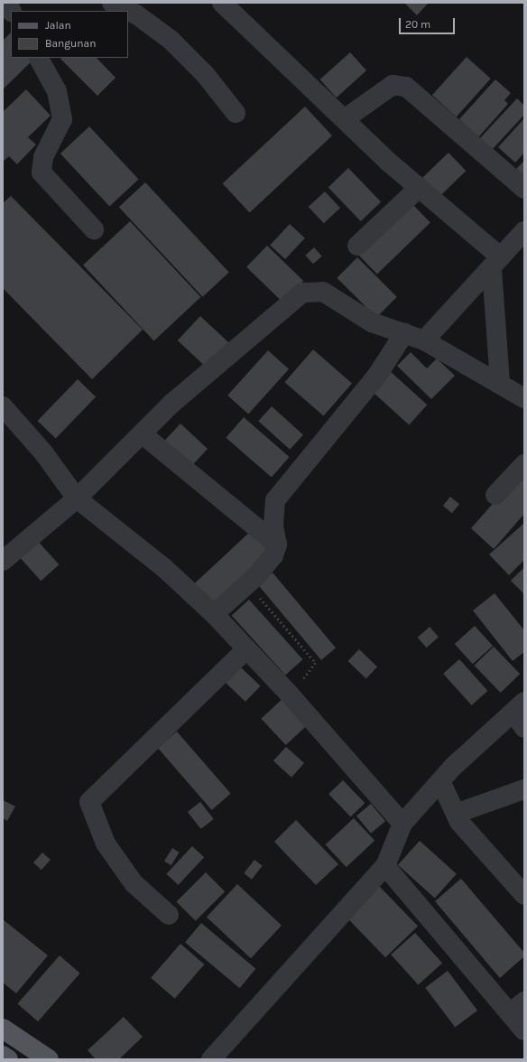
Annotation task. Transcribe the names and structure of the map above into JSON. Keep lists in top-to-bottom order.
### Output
{
  "legend": ["Jalan", "Bangunan"],
  "scale_bar": "20 m"
}
